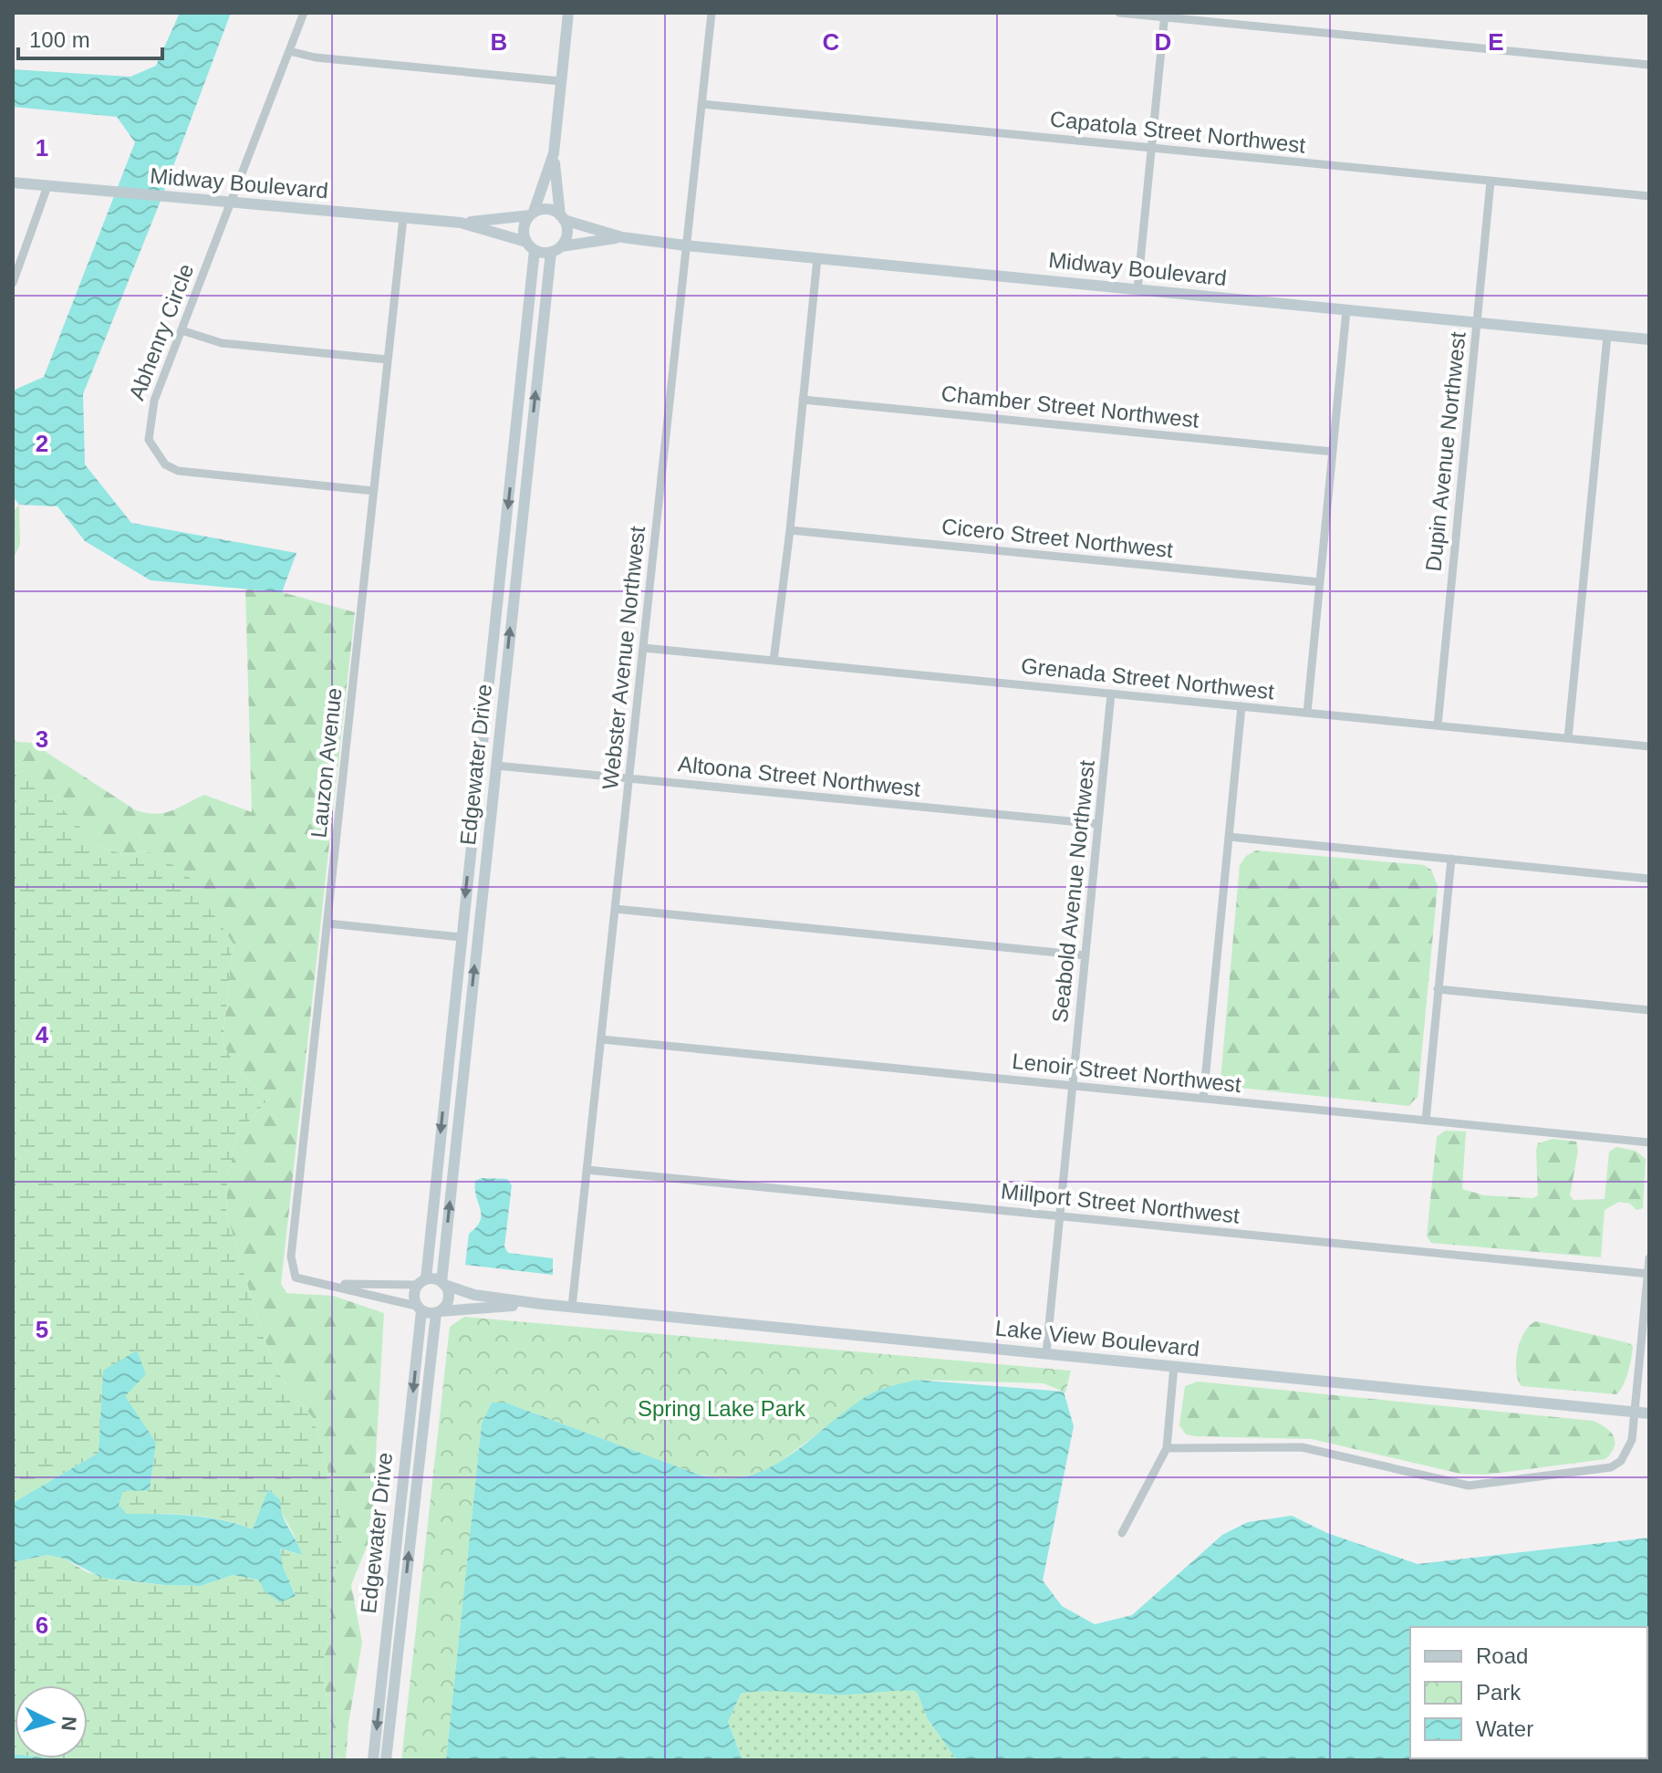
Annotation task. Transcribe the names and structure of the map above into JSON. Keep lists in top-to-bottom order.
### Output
{
  "streets": {
    "street": [
      "Capatola Street Northwest",
      "Midway Boulevard",
      "Abhenry Circle",
      "Chamber Street Northwest",
      "Dupin Avenue Northwest",
      "Cicero Street Northwest",
      "Webster Avenue Northwest",
      "Grenada Street Northwest",
      "Lauzon Avenue",
      "Edgewater Drive",
      "Altoona Street Northwest",
      "Seabold Avenue Northwest",
      "Lenoir Street Northwest",
      "Millport Street Northwest",
      "Lake View Boulevard"
    ]
  },
  "crossings": [
    ["Capatola Street Northwest", "Dupin Avenue Northwest"],
    ["Capatola Street Northwest", "Webster Avenue Northwest"],
    ["Midway Boulevard", "Abhenry Circle"],
    ["Midway Boulevard", "Dupin Avenue Northwest"],
    ["Midway Boulevard", "Webster Avenue Northwest"],
    ["Midway Boulevard", "Lauzon Avenue"],
    ["Midway Boulevard", "Edgewater Drive"],
    ["Abhenry Circle", "Lauzon Avenue"],
    ["Dupin Avenue Northwest", "Grenada Street Northwest"],
    ["Webster Avenue Northwest", "Grenada Street Northwest"],
    ["Webster Avenue Northwest", "Altoona Street Northwest"],
    ["Webster Avenue Northwest", "Lenoir Street Northwest"],
    ["Webster Avenue Northwest", "Millport Street Northwest"],
    ["Webster Avenue Northwest", "Lake View Boulevard"],
    ["Grenada Street Northwest", "Seabold Avenue Northwest"],
    ["Lauzon Avenue", "Edgewater Drive"],
    ["Lauzon Avenue", "Lake View Boulevard"],
    ["Edgewater Drive", "Altoona Street Northwest"],
    ["Edgewater Drive", "Lake View Boulevard"],
    ["Altoona Street Northwest", "Seabold Avenue Northwest"],
    ["Seabold Avenue Northwest", "Lenoir Street Northwest"],
    ["Seabold Avenue Northwest", "Millport Street Northwest"],
    ["Seabold Avenue Northwest", "Lake View Boulevard"]
  ],
  "parks": ["Spring Lake Park"],
  "legend": ["Road", "Park", "Water"],
  "scale_bar": "100 m",
  "north": "right",
  "grid": {
    "columns": [
      "B",
      "C",
      "D",
      "E"
    ],
    "rows": [
      "1",
      "2",
      "3",
      "4",
      "5",
      "6"
    ]
  }
}
